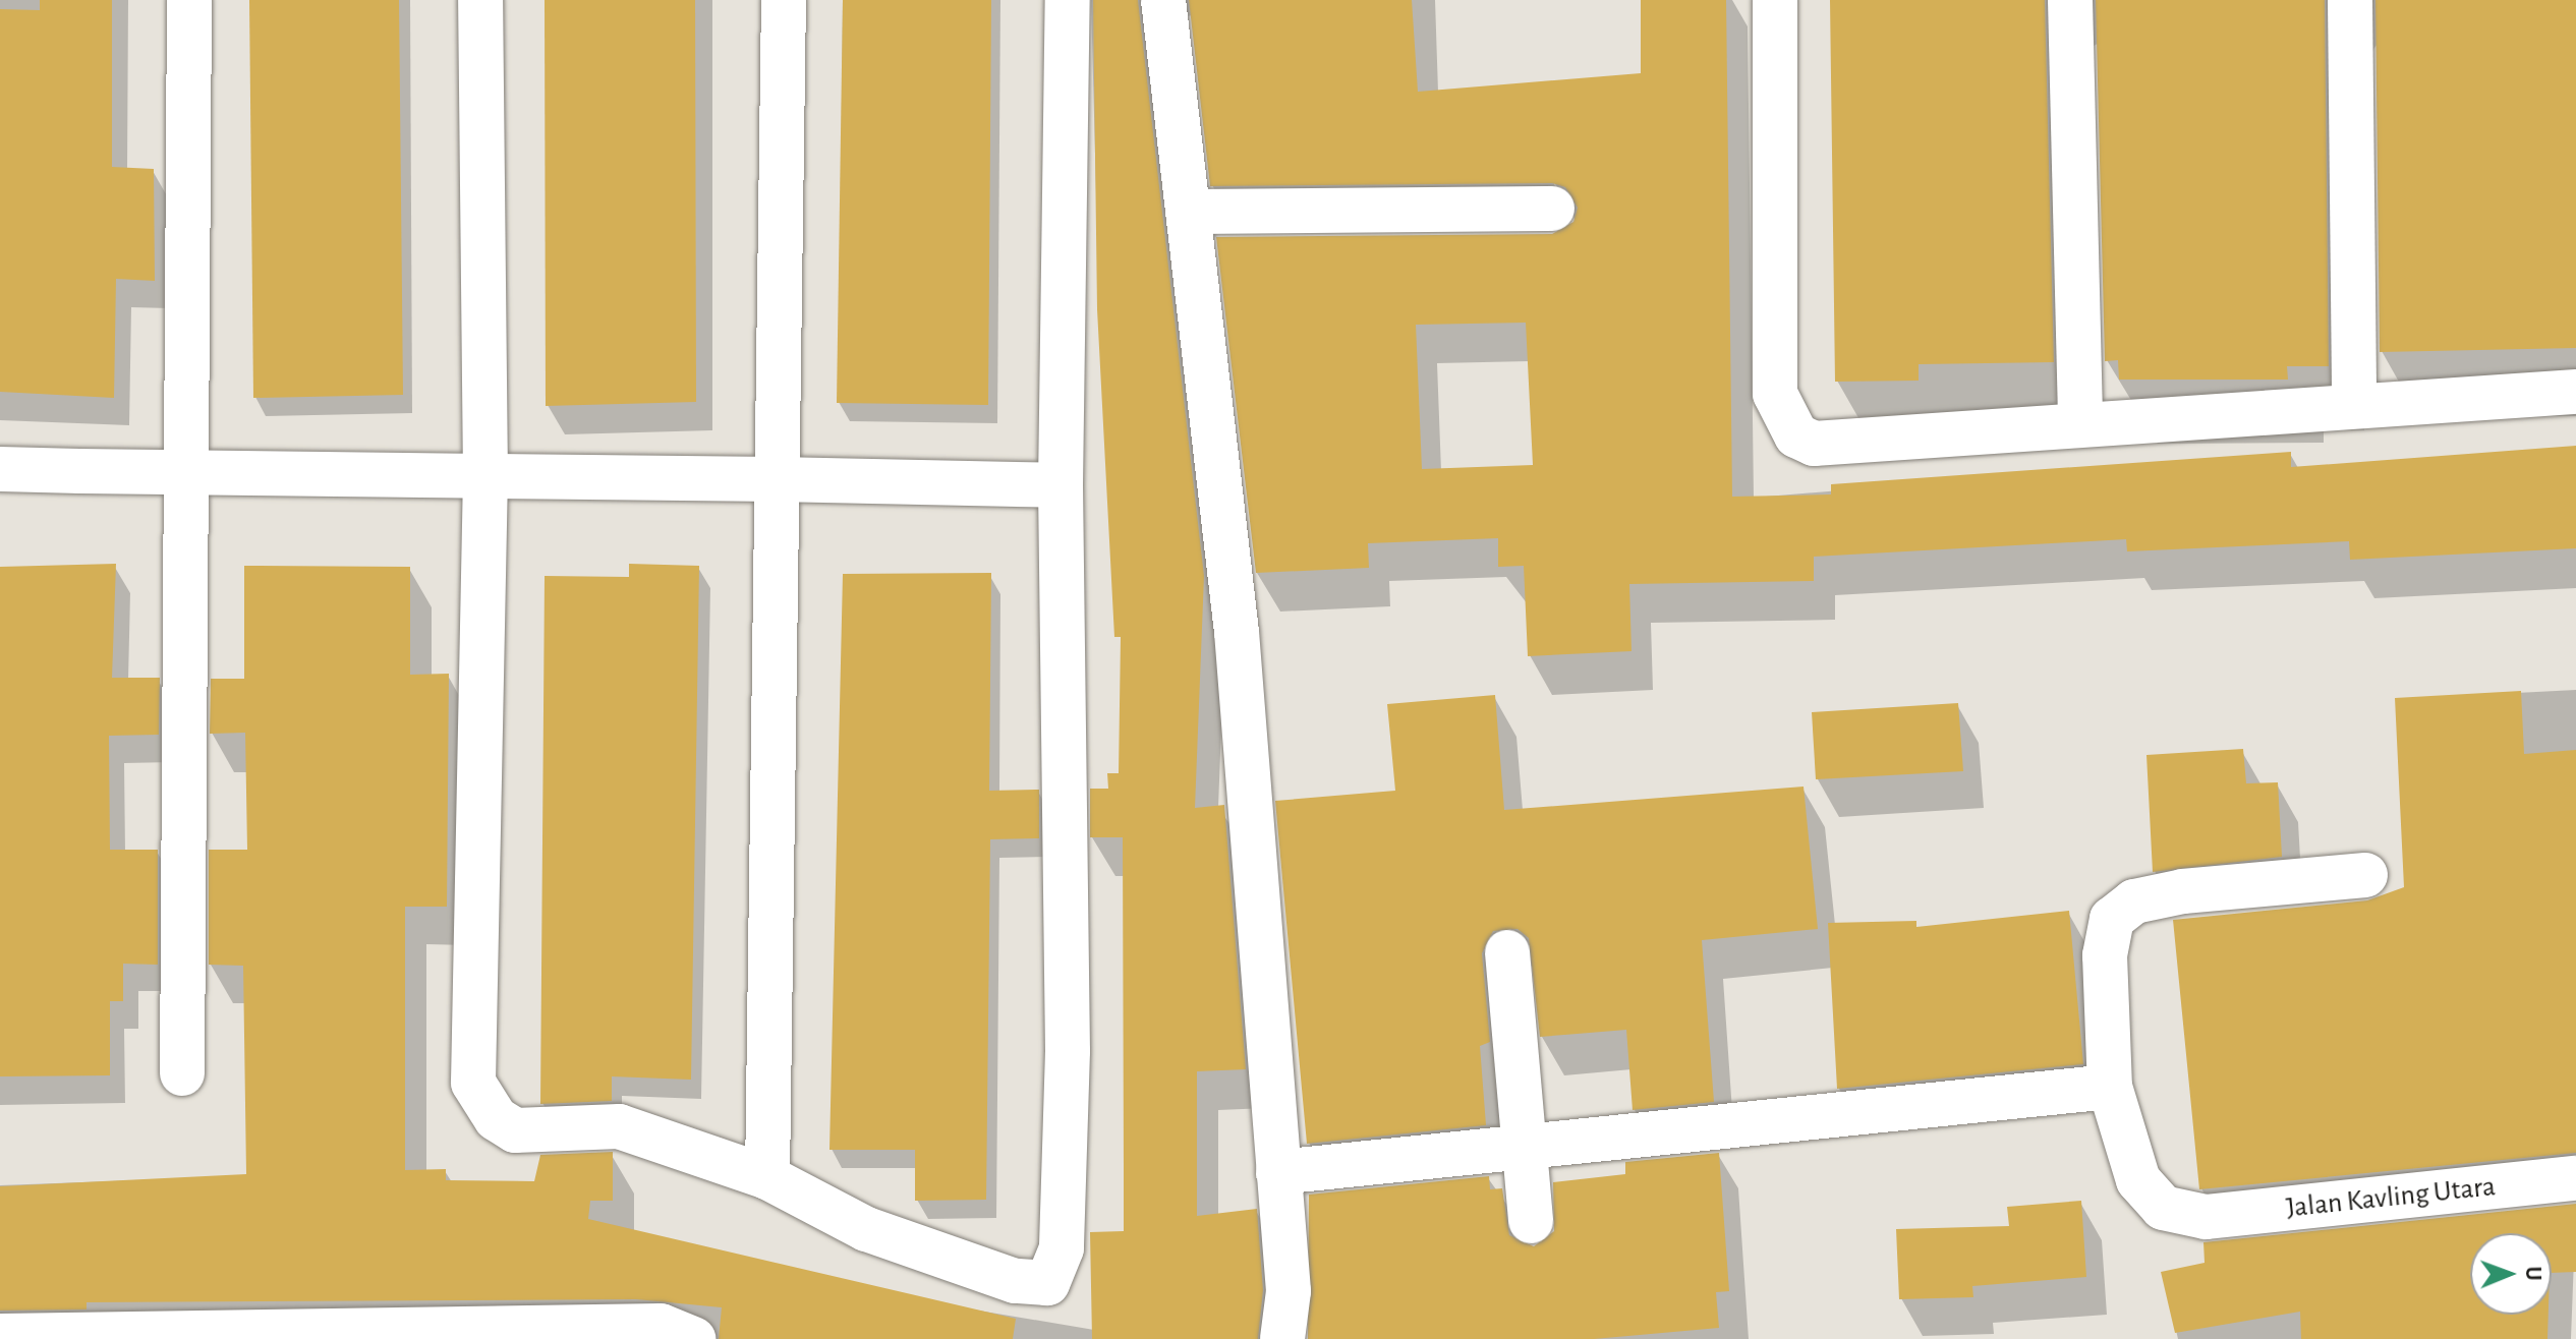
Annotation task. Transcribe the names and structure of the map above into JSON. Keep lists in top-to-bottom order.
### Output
{
  "streets": {
    "street": ["Jalan Kavling Utara"]
  },
  "north": "right"
}
